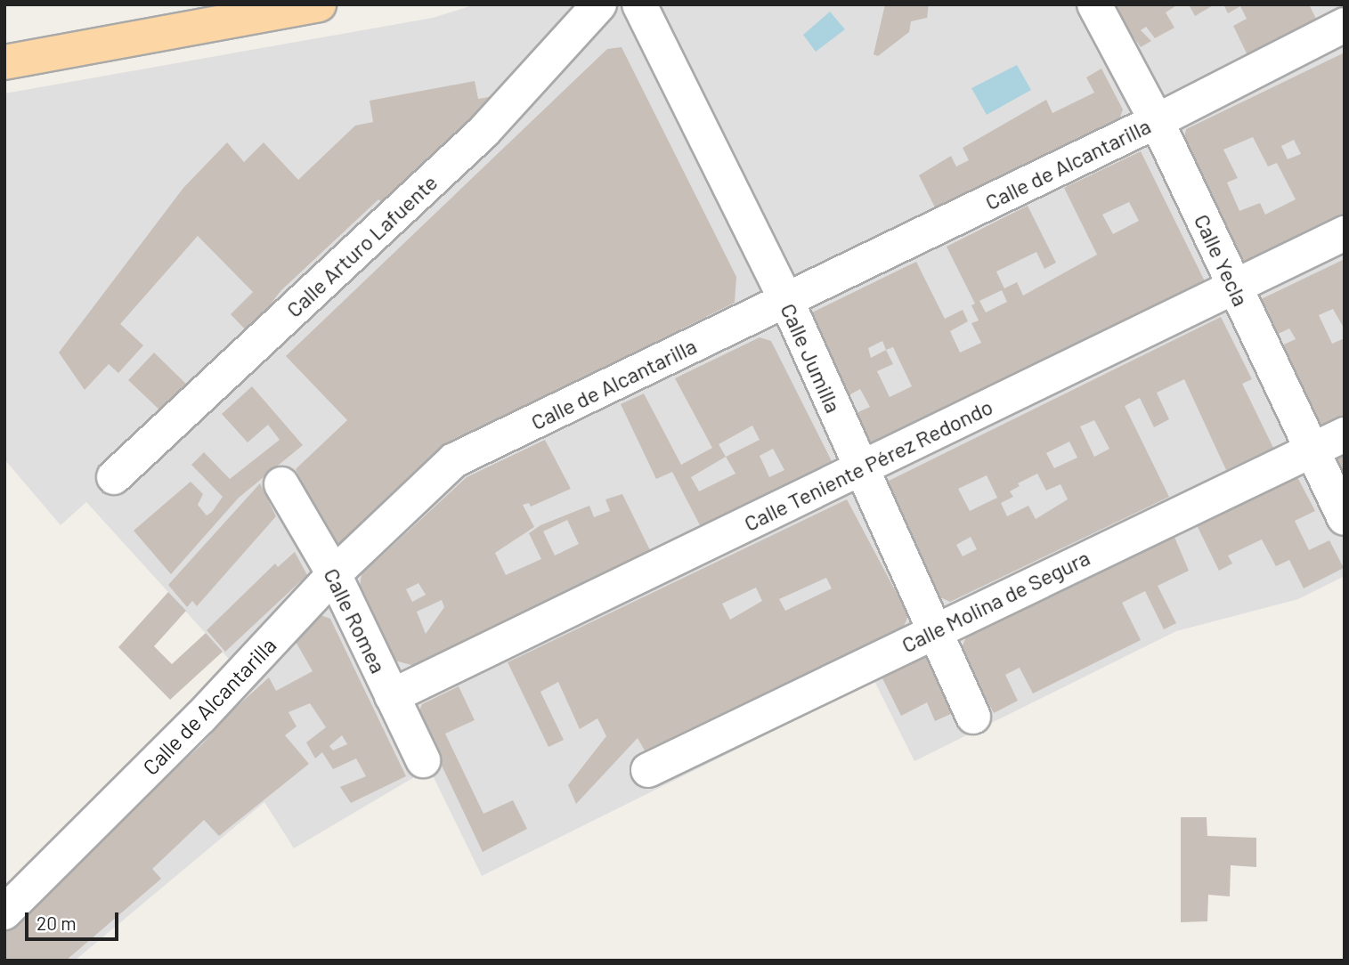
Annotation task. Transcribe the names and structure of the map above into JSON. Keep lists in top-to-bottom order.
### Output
{
  "streets": {
    "street": [
      "Calle de Alcantarilla",
      "Calle Arturo Lafuente",
      "Calle Yecla",
      "Calle Jumilla",
      "Calle Teniente Pérez Redondo",
      "Calle Molina de Segura",
      "Calle Romea"
    ]
  },
  "crossings": [
    ["Calle de Alcantarilla", "Calle Yecla"],
    ["Calle de Alcantarilla", "Calle Jumilla"],
    ["Calle de Alcantarilla", "Calle Romea"],
    ["Calle Yecla", "Calle Teniente Pérez Redondo"],
    ["Calle Yecla", "Calle Molina de Segura"],
    ["Calle Jumilla", "Calle Teniente Pérez Redondo"],
    ["Calle Jumilla", "Calle Molina de Segura"],
    ["Calle Teniente Pérez Redondo", "Calle Romea"]
  ],
  "scale_bar": "20 m"
}
